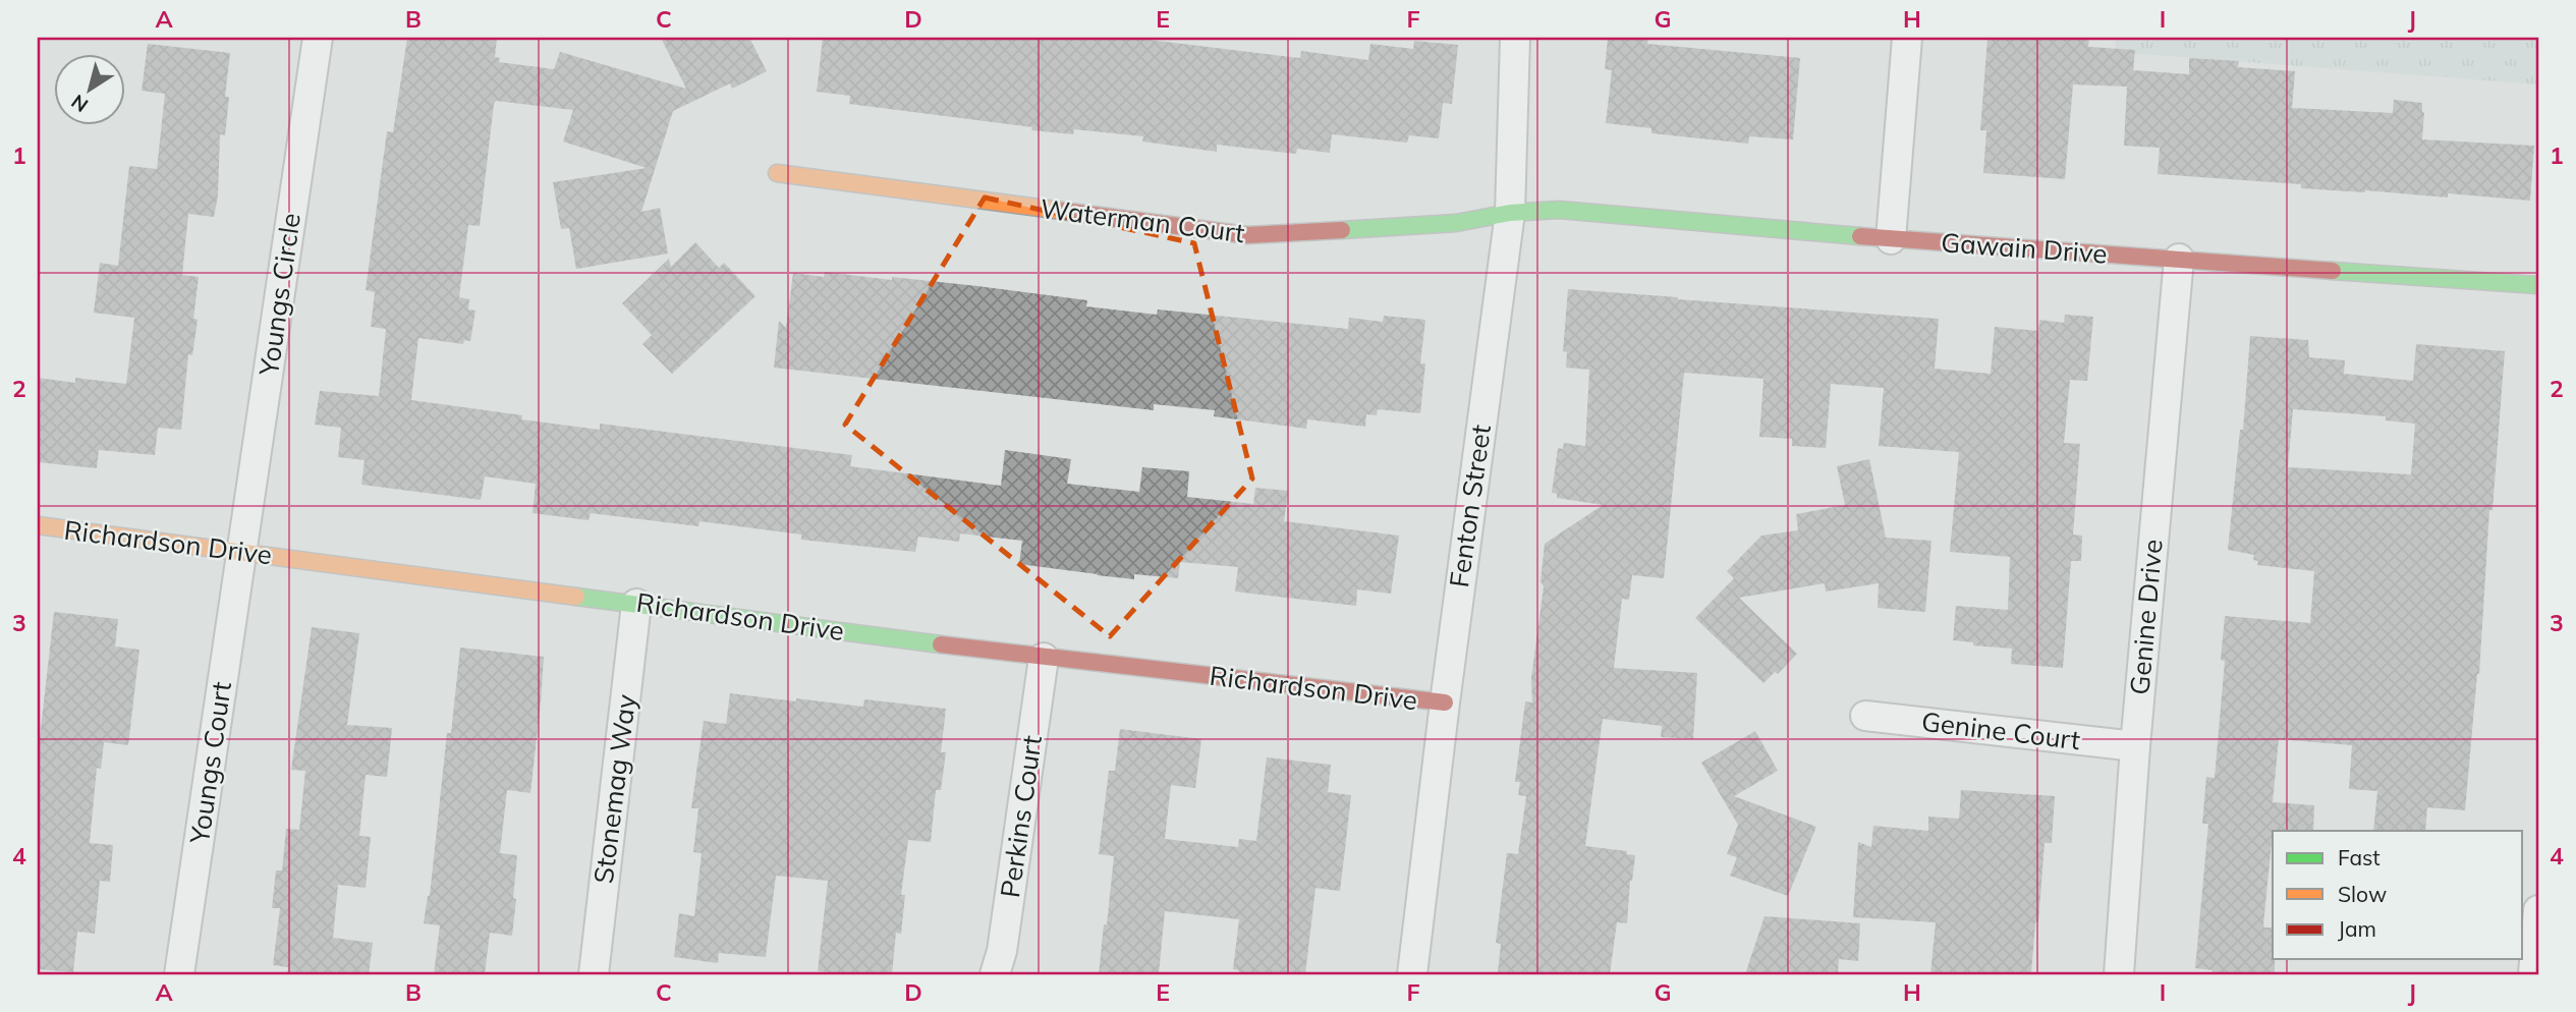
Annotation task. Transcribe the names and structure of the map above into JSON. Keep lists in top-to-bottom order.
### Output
{
  "streets": {
    "street": [
      "Waterman Court",
      "Gawain Drive",
      "Youngs Circle",
      "Fenton Street",
      "Richardson Drive",
      "Genine Drive",
      "Genine Court",
      "Youngs Court",
      "Stonemag Way",
      "Perkins Court"
    ]
  },
  "crossings": [
    ["Waterman Court", "Gawain Drive"],
    ["Waterman Court", "Fenton Street"],
    ["Gawain Drive", "Fenton Street"],
    ["Gawain Drive", "Genine Drive"],
    ["Youngs Circle", "Richardson Drive"],
    ["Youngs Circle", "Youngs Court"],
    ["Fenton Street", "Richardson Drive"],
    ["Richardson Drive", "Youngs Court"],
    ["Richardson Drive", "Stonemag Way"],
    ["Richardson Drive", "Perkins Court"],
    ["Genine Drive", "Genine Court"]
  ],
  "legend": ["Fast", "Slow", "Jam"],
  "north": "bottom left",
  "grid": {
    "columns": [
      "A",
      "B",
      "C",
      "D",
      "E",
      "F",
      "G",
      "H",
      "I",
      "J"
    ],
    "rows": [
      "1",
      "2",
      "3",
      "4"
    ]
  }
}
